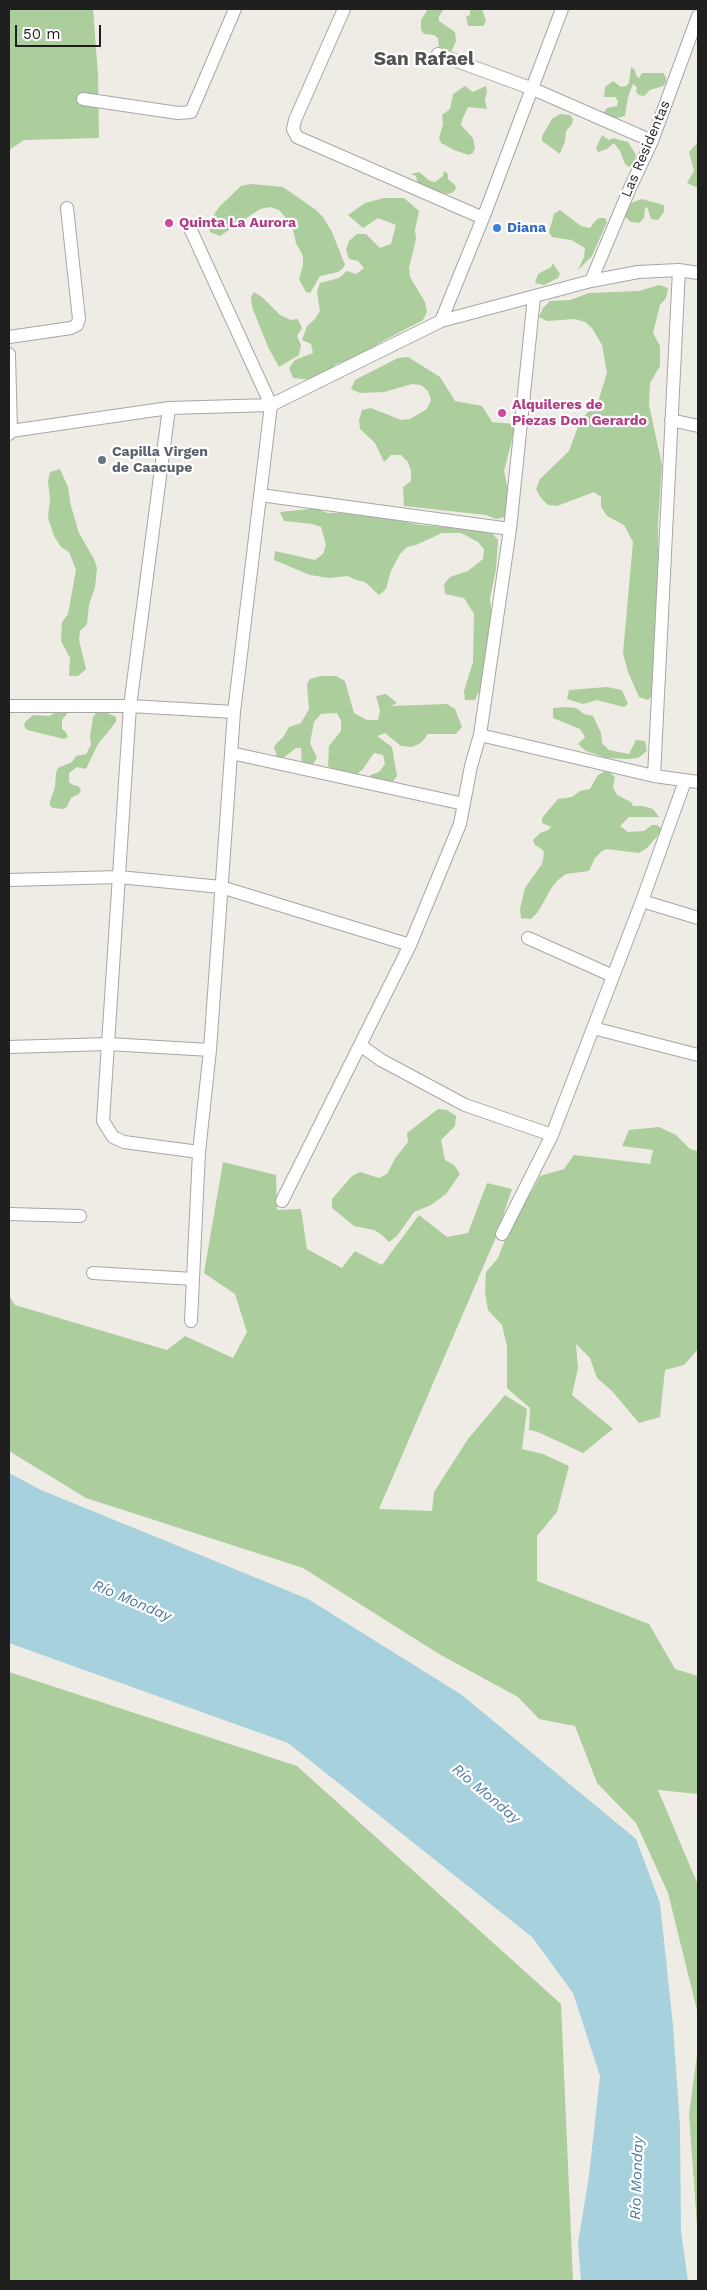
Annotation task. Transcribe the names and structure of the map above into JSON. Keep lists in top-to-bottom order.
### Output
{
  "streets": {
    "street": ["Las Residentas"]
  },
  "districts": ["San Rafael"],
  "water": ["Río Monday"],
  "places": [
    "Quinta La Aurora",
    "Diana",
    "Alquileres de Piezas Don Gerardo",
    "Capilla Virgen de Caacupe"
  ],
  "scale_bar": "50 m"
}
